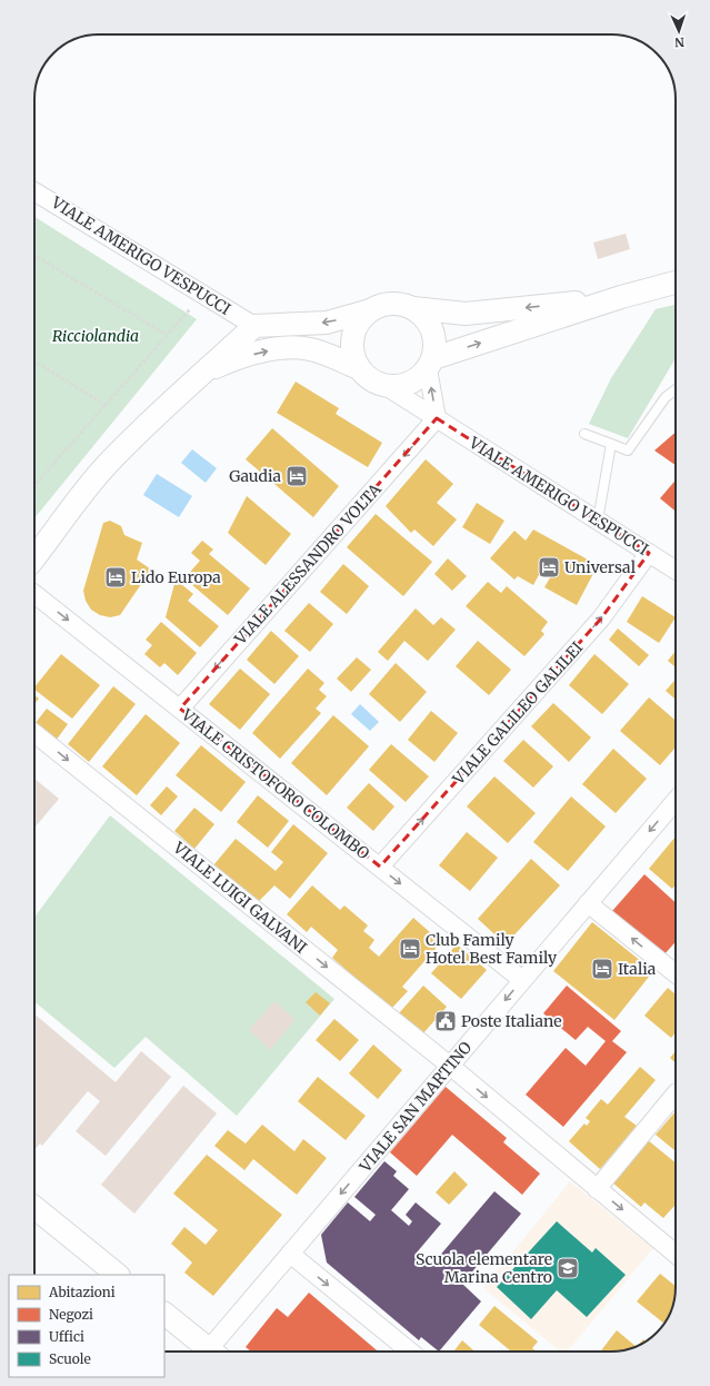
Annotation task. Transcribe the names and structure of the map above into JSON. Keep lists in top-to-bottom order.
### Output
{
  "streets": {
    "street": [
      "VIALE AMERIGO VESPUCCI",
      "VIALE ALESSANDRO VOLTA",
      "VIALE GALILEO GALILEI",
      "VIALE CRISTOFORO COLOMBO",
      "VIALE LUIGI GALVANI",
      "VIALE SAN MARTINO"
    ]
  },
  "crossings": [
    ["VIALE AMERIGO VESPUCCI", "VIALE ALESSANDRO VOLTA"],
    ["VIALE AMERIGO VESPUCCI", "VIALE GALILEO GALILEI"],
    ["VIALE ALESSANDRO VOLTA", "VIALE CRISTOFORO COLOMBO"],
    ["VIALE GALILEO GALILEI", "VIALE CRISTOFORO COLOMBO"],
    ["VIALE CRISTOFORO COLOMBO", "VIALE SAN MARTINO"],
    ["VIALE LUIGI GALVANI", "VIALE SAN MARTINO"]
  ],
  "one_way": [
    "VIALE ALESSANDRO VOLTA",
    "VIALE GALILEO GALILEI",
    "VIALE CRISTOFORO COLOMBO",
    "VIALE LUIGI GALVANI",
    "VIALE SAN MARTINO"
  ],
  "parks": ["Ricciolandia"],
  "places": {
    "hotel": [
      "Gaudia",
      "Universal",
      "Lido Europa",
      "Club Family Hotel Best Family",
      "Italia"
    ],
    "public building": ["Poste Italiane"],
    "school or university": ["Scuola elementare Marina Centro"]
  },
  "legend": [
    "Abitazioni",
    "Negozi",
    "Uffici",
    "Scuole"
  ],
  "north": "bottom"
}
